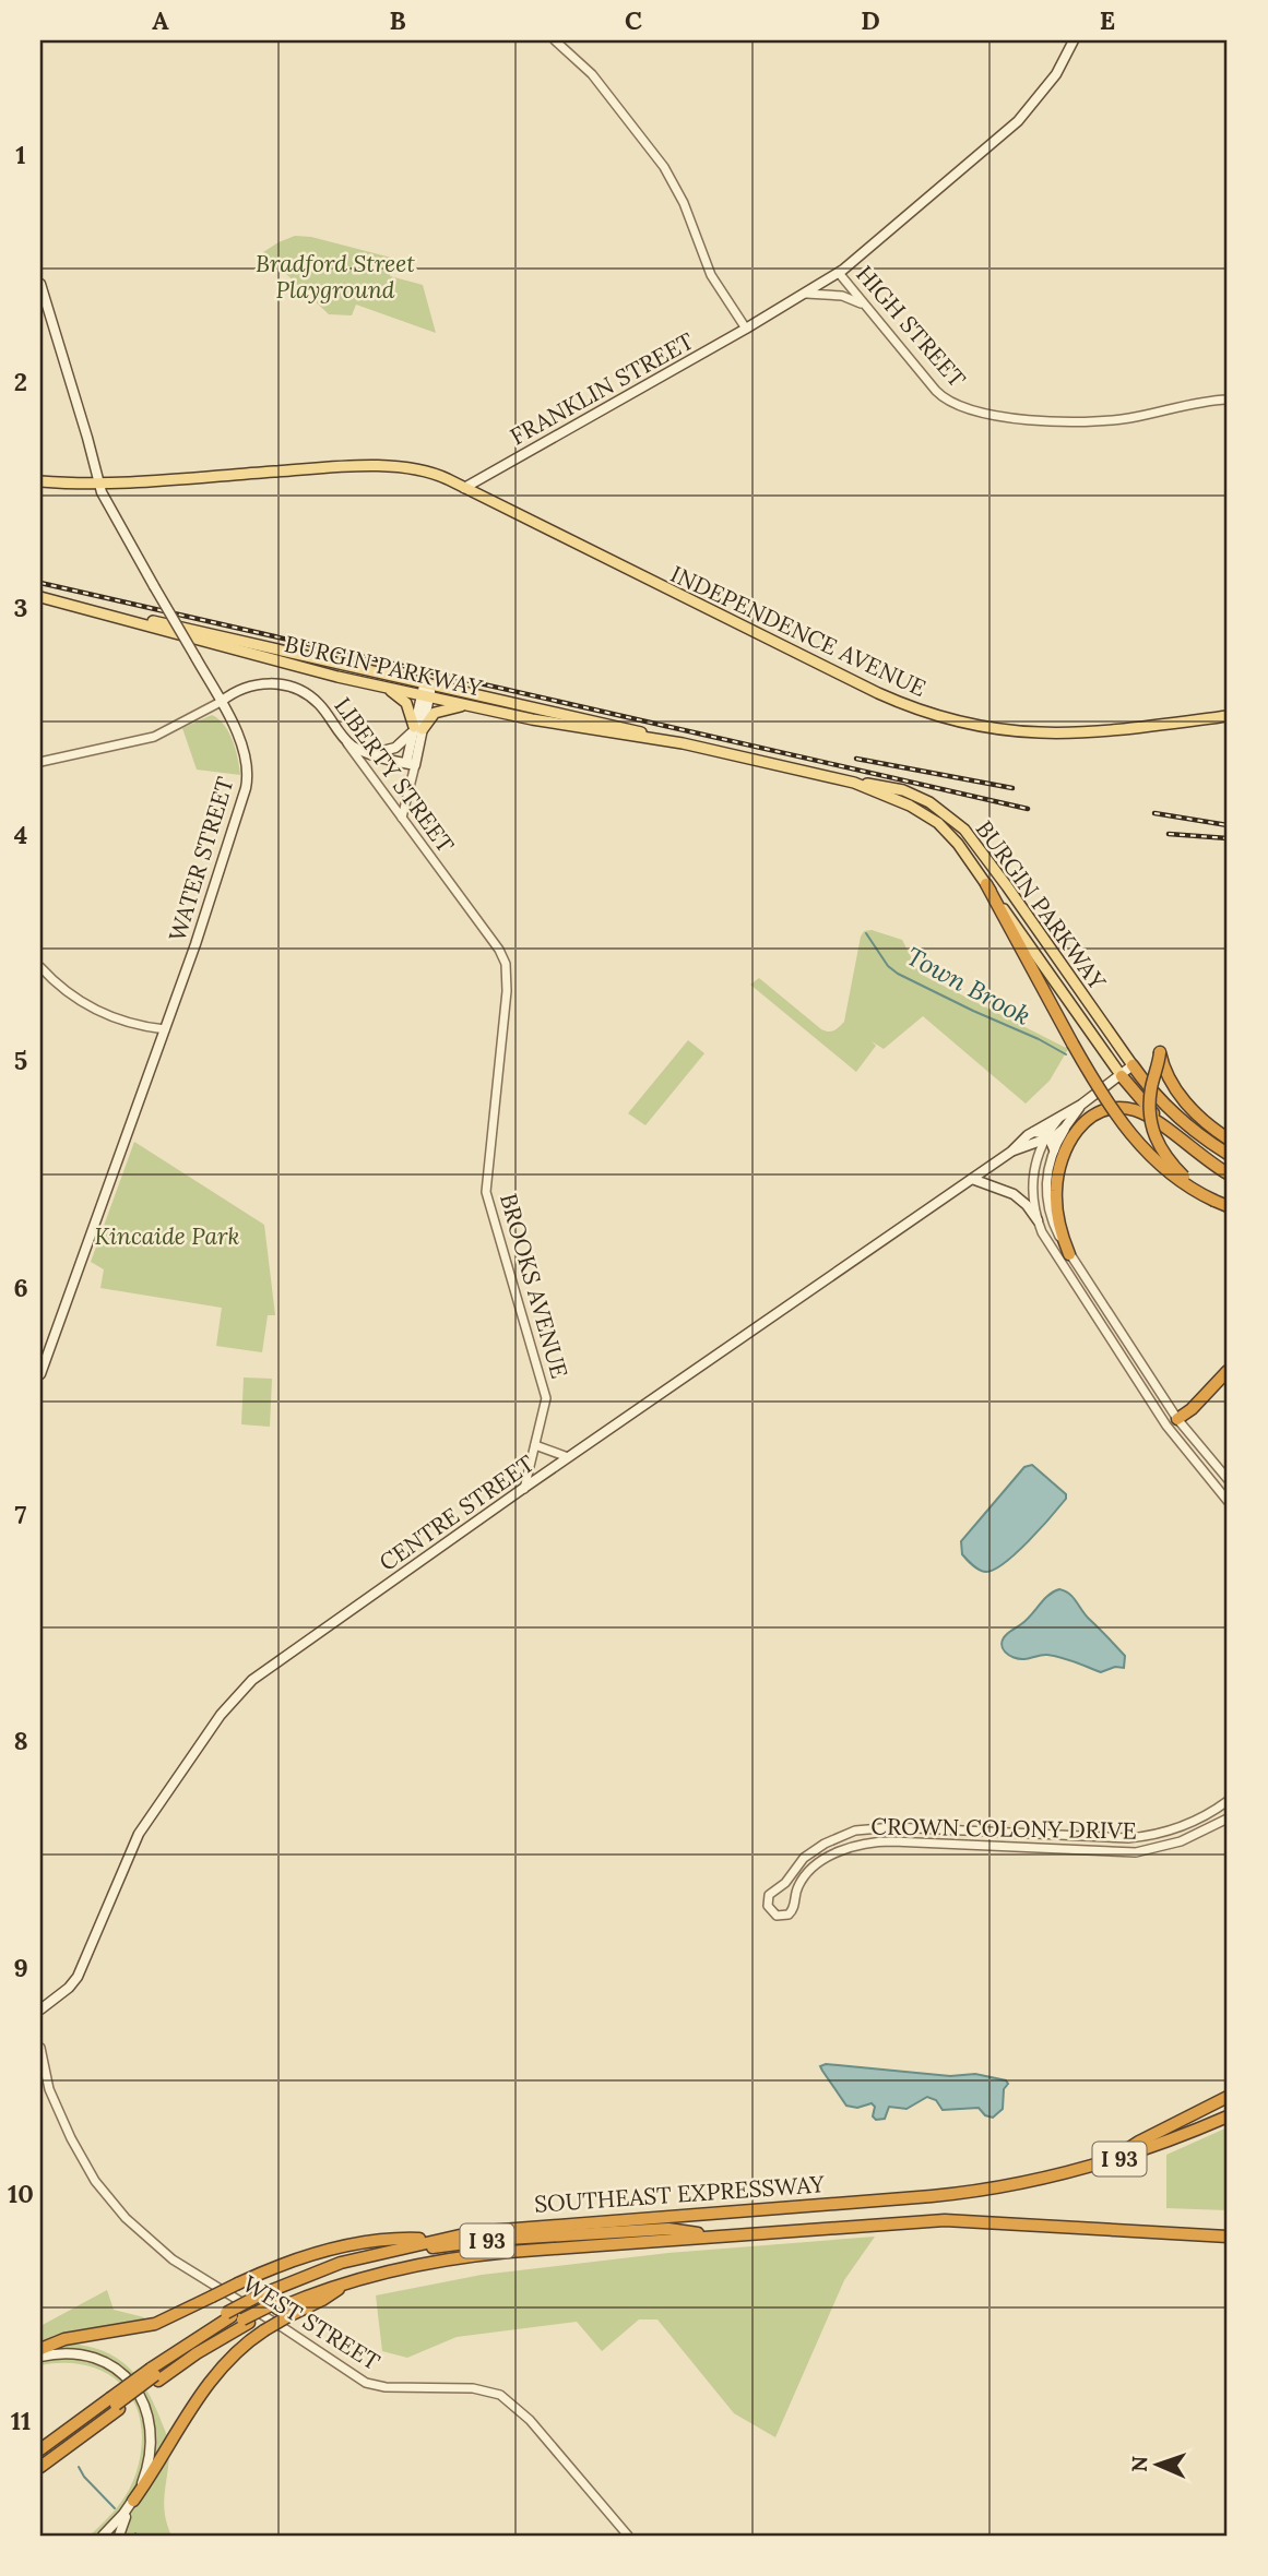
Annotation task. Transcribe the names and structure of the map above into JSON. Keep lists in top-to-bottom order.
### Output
{
  "streets": {
    "highway": ["I 93", "SOUTHEAST EXPRESSWAY"],
    "main road": [
      "FRANKLIN STREET",
      "INDEPENDENCE AVENUE",
      "BURGIN PARKWAY",
      "LIBERTY STREET",
      "WATER STREET",
      "CENTRE STREET"
    ],
    "street": [
      "HIGH STREET",
      "BROOKS AVENUE",
      "CROWN COLONY DRIVE",
      "WEST STREET"
    ]
  },
  "crossings": [
    ["HIGH STREET", "FRANKLIN STREET"],
    ["FRANKLIN STREET", "INDEPENDENCE AVENUE"],
    ["BURGIN PARKWAY", "CENTRE STREET"],
    ["LIBERTY STREET", "WATER STREET"],
    ["LIBERTY STREET", "BROOKS AVENUE"],
    ["BROOKS AVENUE", "CENTRE STREET"],
    ["I 93", "SOUTHEAST EXPRESSWAY"]
  ],
  "water": ["Town Brook"],
  "parks": ["Bradford Street Playground", "Kincaide Park"],
  "north": "left",
  "grid": {
    "columns": [
      "A",
      "B",
      "C",
      "D",
      "E"
    ],
    "rows": [
      "1",
      "2",
      "3",
      "4",
      "5",
      "6",
      "7",
      "8",
      "9",
      "10",
      "11"
    ]
  }
}
